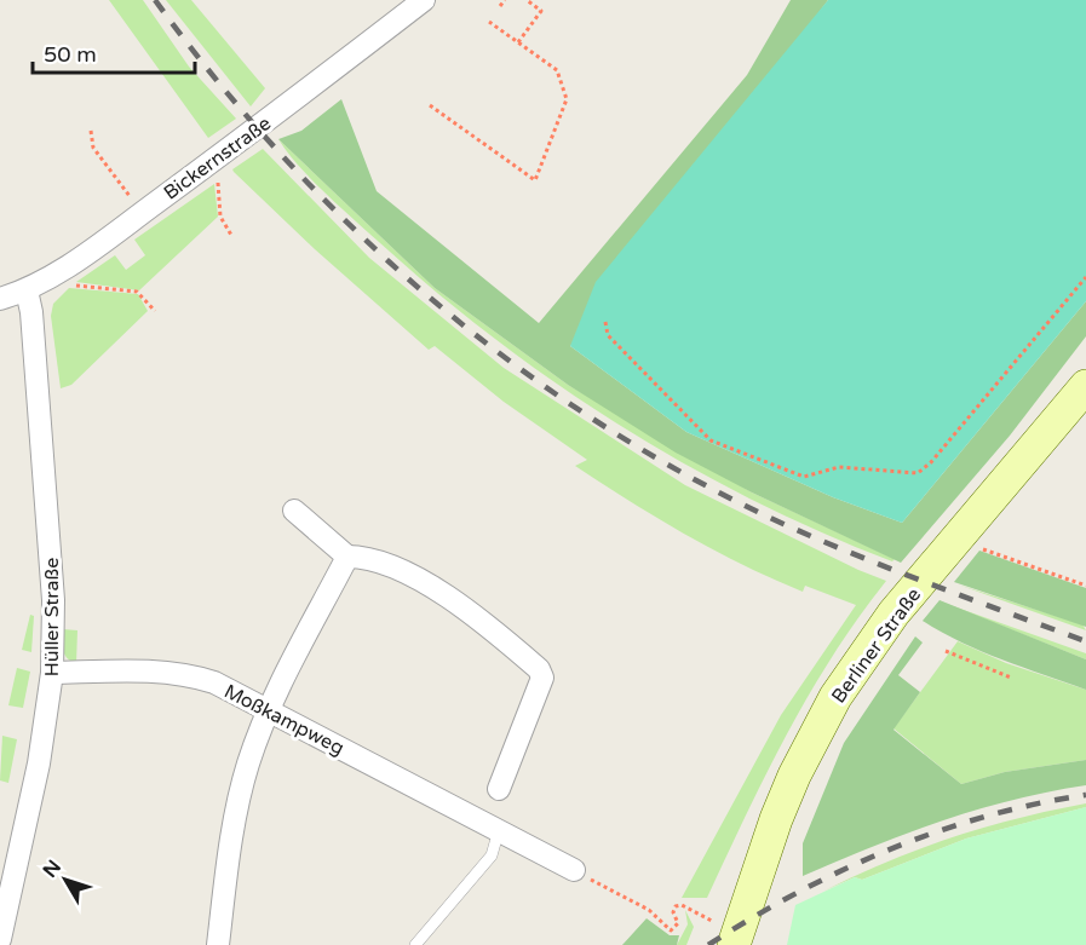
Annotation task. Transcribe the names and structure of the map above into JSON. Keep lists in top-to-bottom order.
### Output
{
  "streets": {
    "main road": ["Berliner Straße"],
    "street": ["Bickernstraße", "Hüller Straße", "Moßkampweg"]
  },
  "crossings": [
    ["Bickernstraße", "Hüller Straße"],
    ["Hüller Straße", "Moßkampweg"]
  ],
  "scale_bar": "50 m",
  "north": "top left"
}
